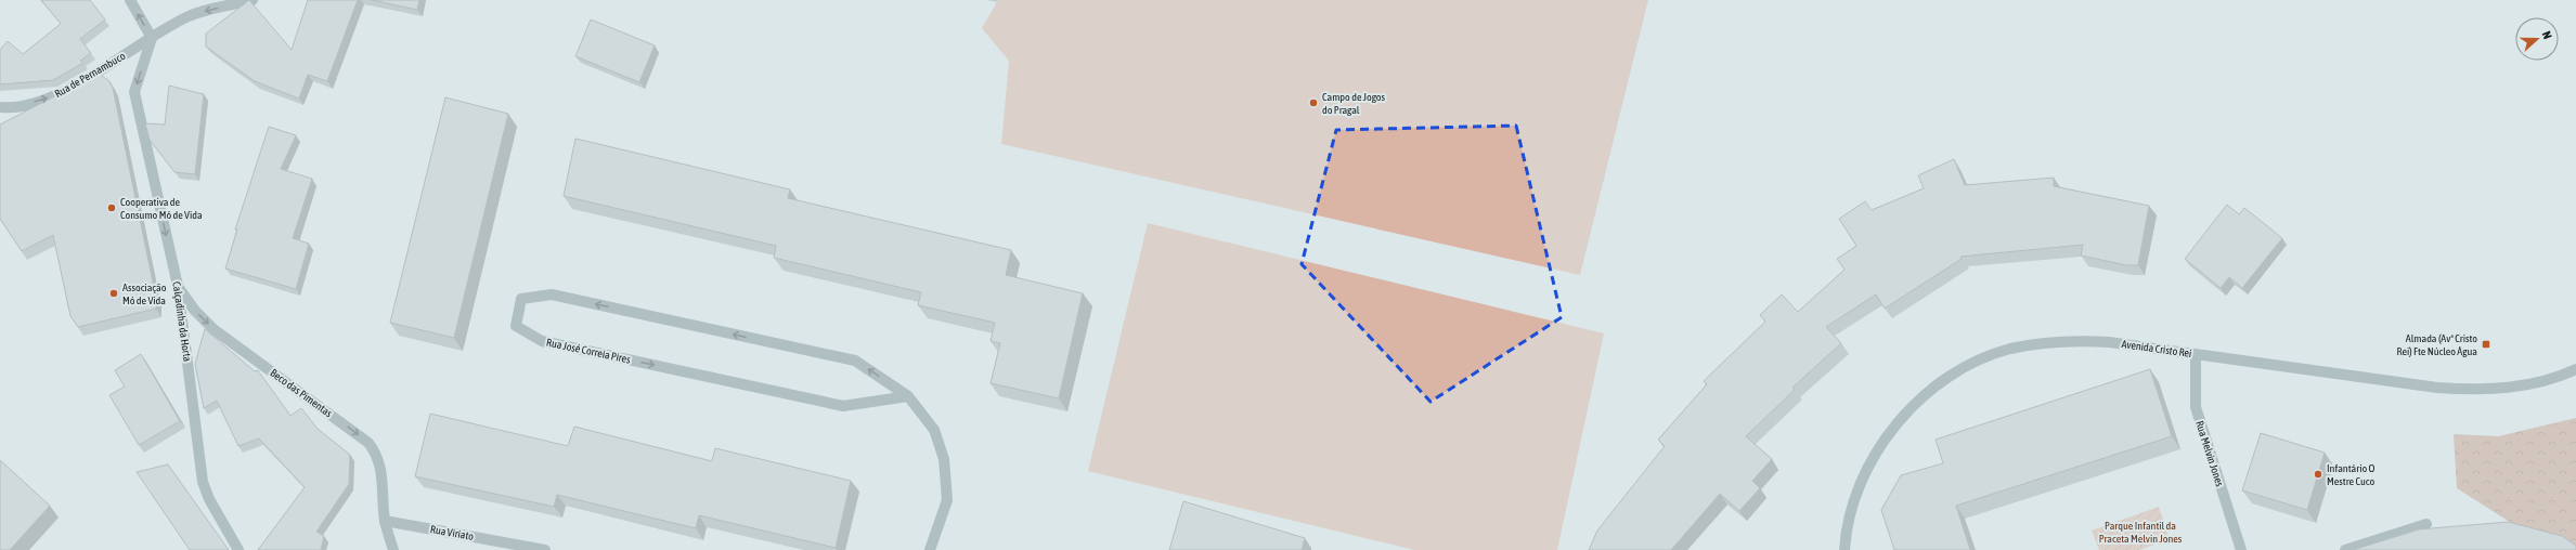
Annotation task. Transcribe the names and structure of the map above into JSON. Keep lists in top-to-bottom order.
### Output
{
  "streets": {
    "street": [
      "Rua de Pernambuco",
      "Calçadinha da Horta",
      "Avenida Cristo Rei",
      "Rua José Correia Pires",
      "Beco das Pimentas",
      "Rua Melvin Jones",
      "Rua Viriato"
    ]
  },
  "crossings": [
    ["Rua de Pernambuco", "Calçadinha da Horta"],
    ["Calçadinha da Horta", "Beco das Pimentas"],
    ["Avenida Cristo Rei", "Rua Melvin Jones"],
    ["Beco das Pimentas", "Rua Viriato"]
  ],
  "one_way": ["Calçadinha da Horta", "Beco das Pimentas"],
  "parks": ["Parque Infantil da Praceta Melvin Jones"],
  "places": {
    "other": [
      "Campo de Jogos do Pragal",
      "Cooperativa de Consumo Mó de Vida",
      "Associação Mó de Vida",
      "Infantário O Mestre Cuco"
    ],
    "transit": ["Almada (Avª Cristo Rei) Fte Núcleo Água"]
  },
  "north": "right"
}
